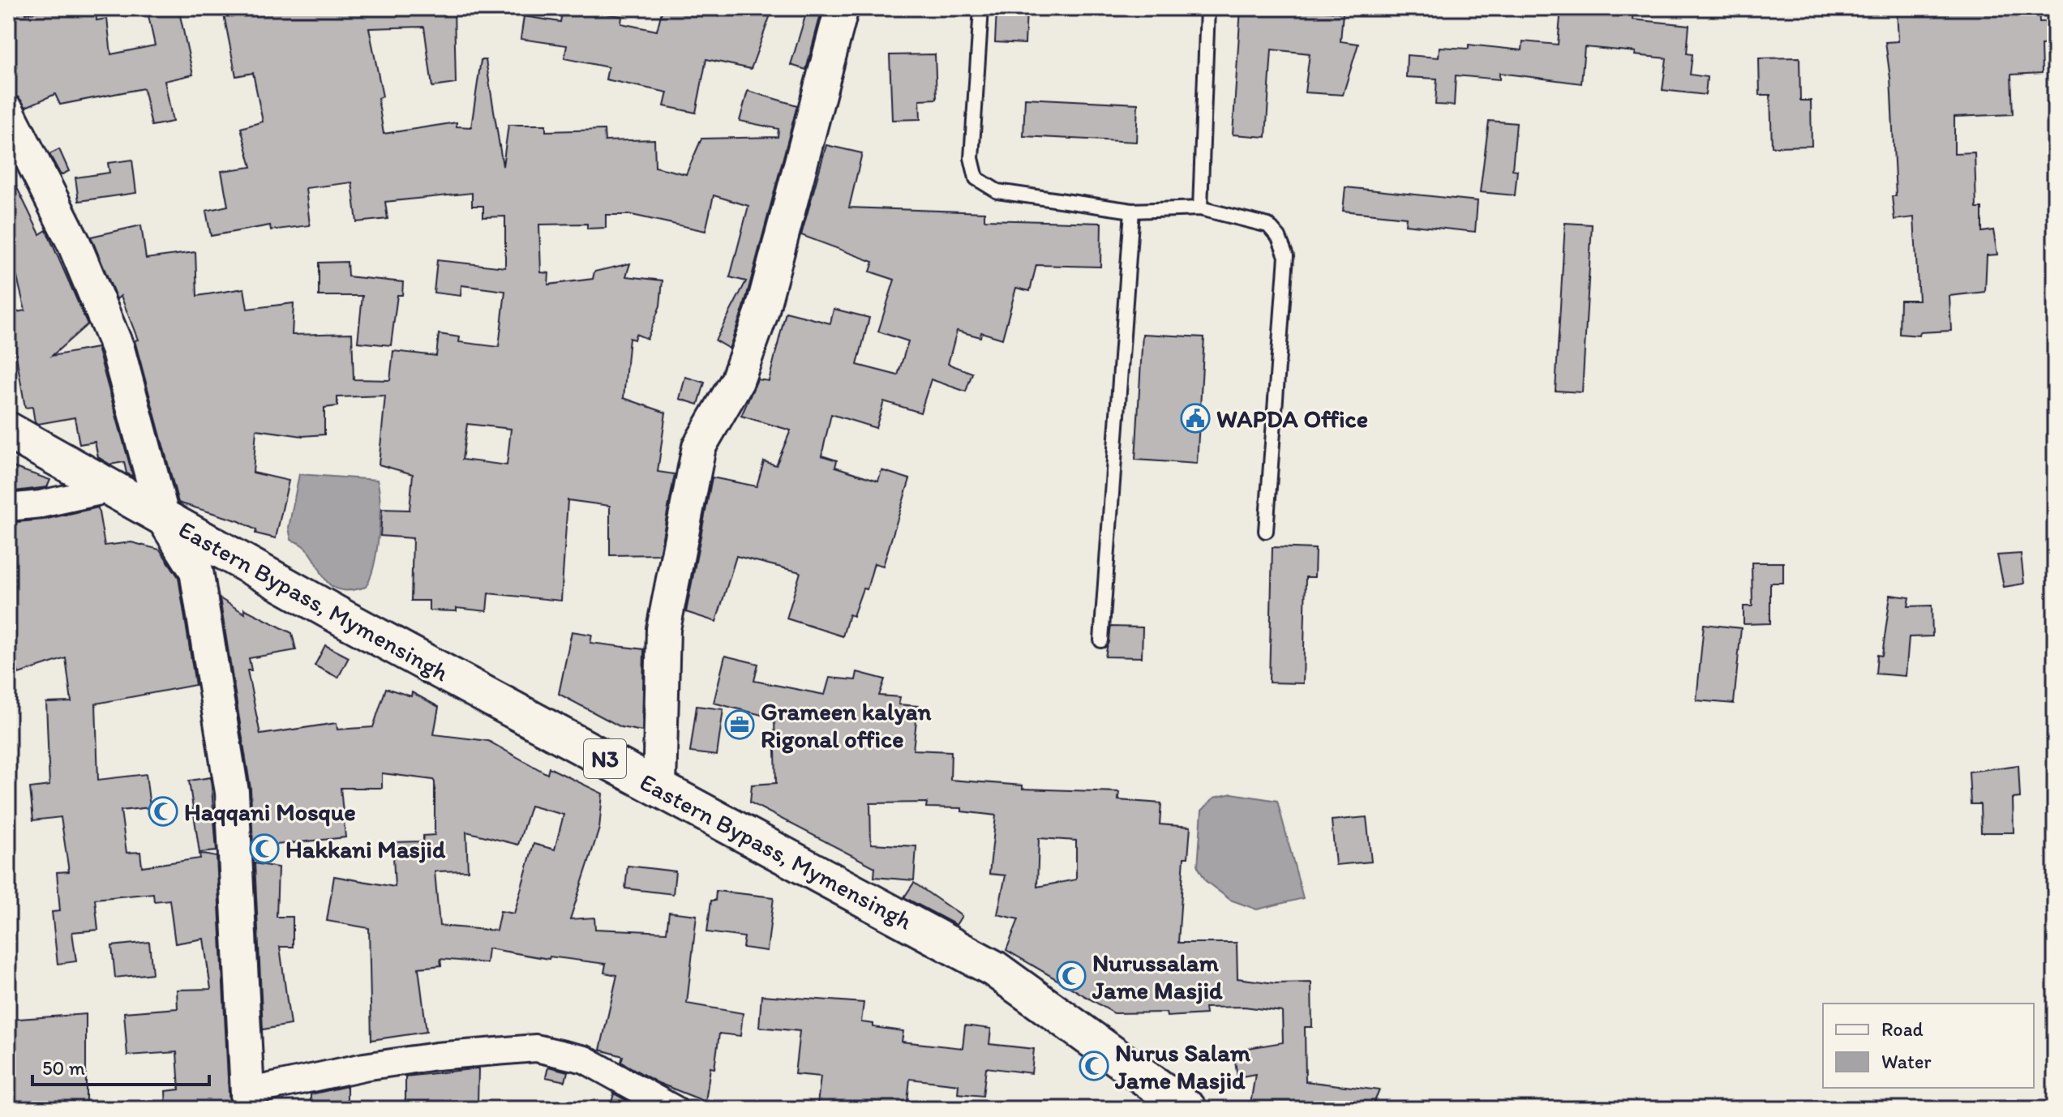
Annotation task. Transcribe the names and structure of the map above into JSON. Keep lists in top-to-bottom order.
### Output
{
  "streets": {
    "highway": ["Eastern Bypass, Mymensingh", "N3"]
  },
  "places": {
    "public building": ["WAPDA Office"],
    "office": ["Grameen kalyan Rigonal office"],
    "mosque": [
      "Haqqani Mosque",
      "Hakkani Masjid",
      "Nurussalam Jame Masjid",
      "Nurus Salam Jame Masjid"
    ]
  },
  "legend": ["Road", "Water"],
  "scale_bar": "50 m"
}
